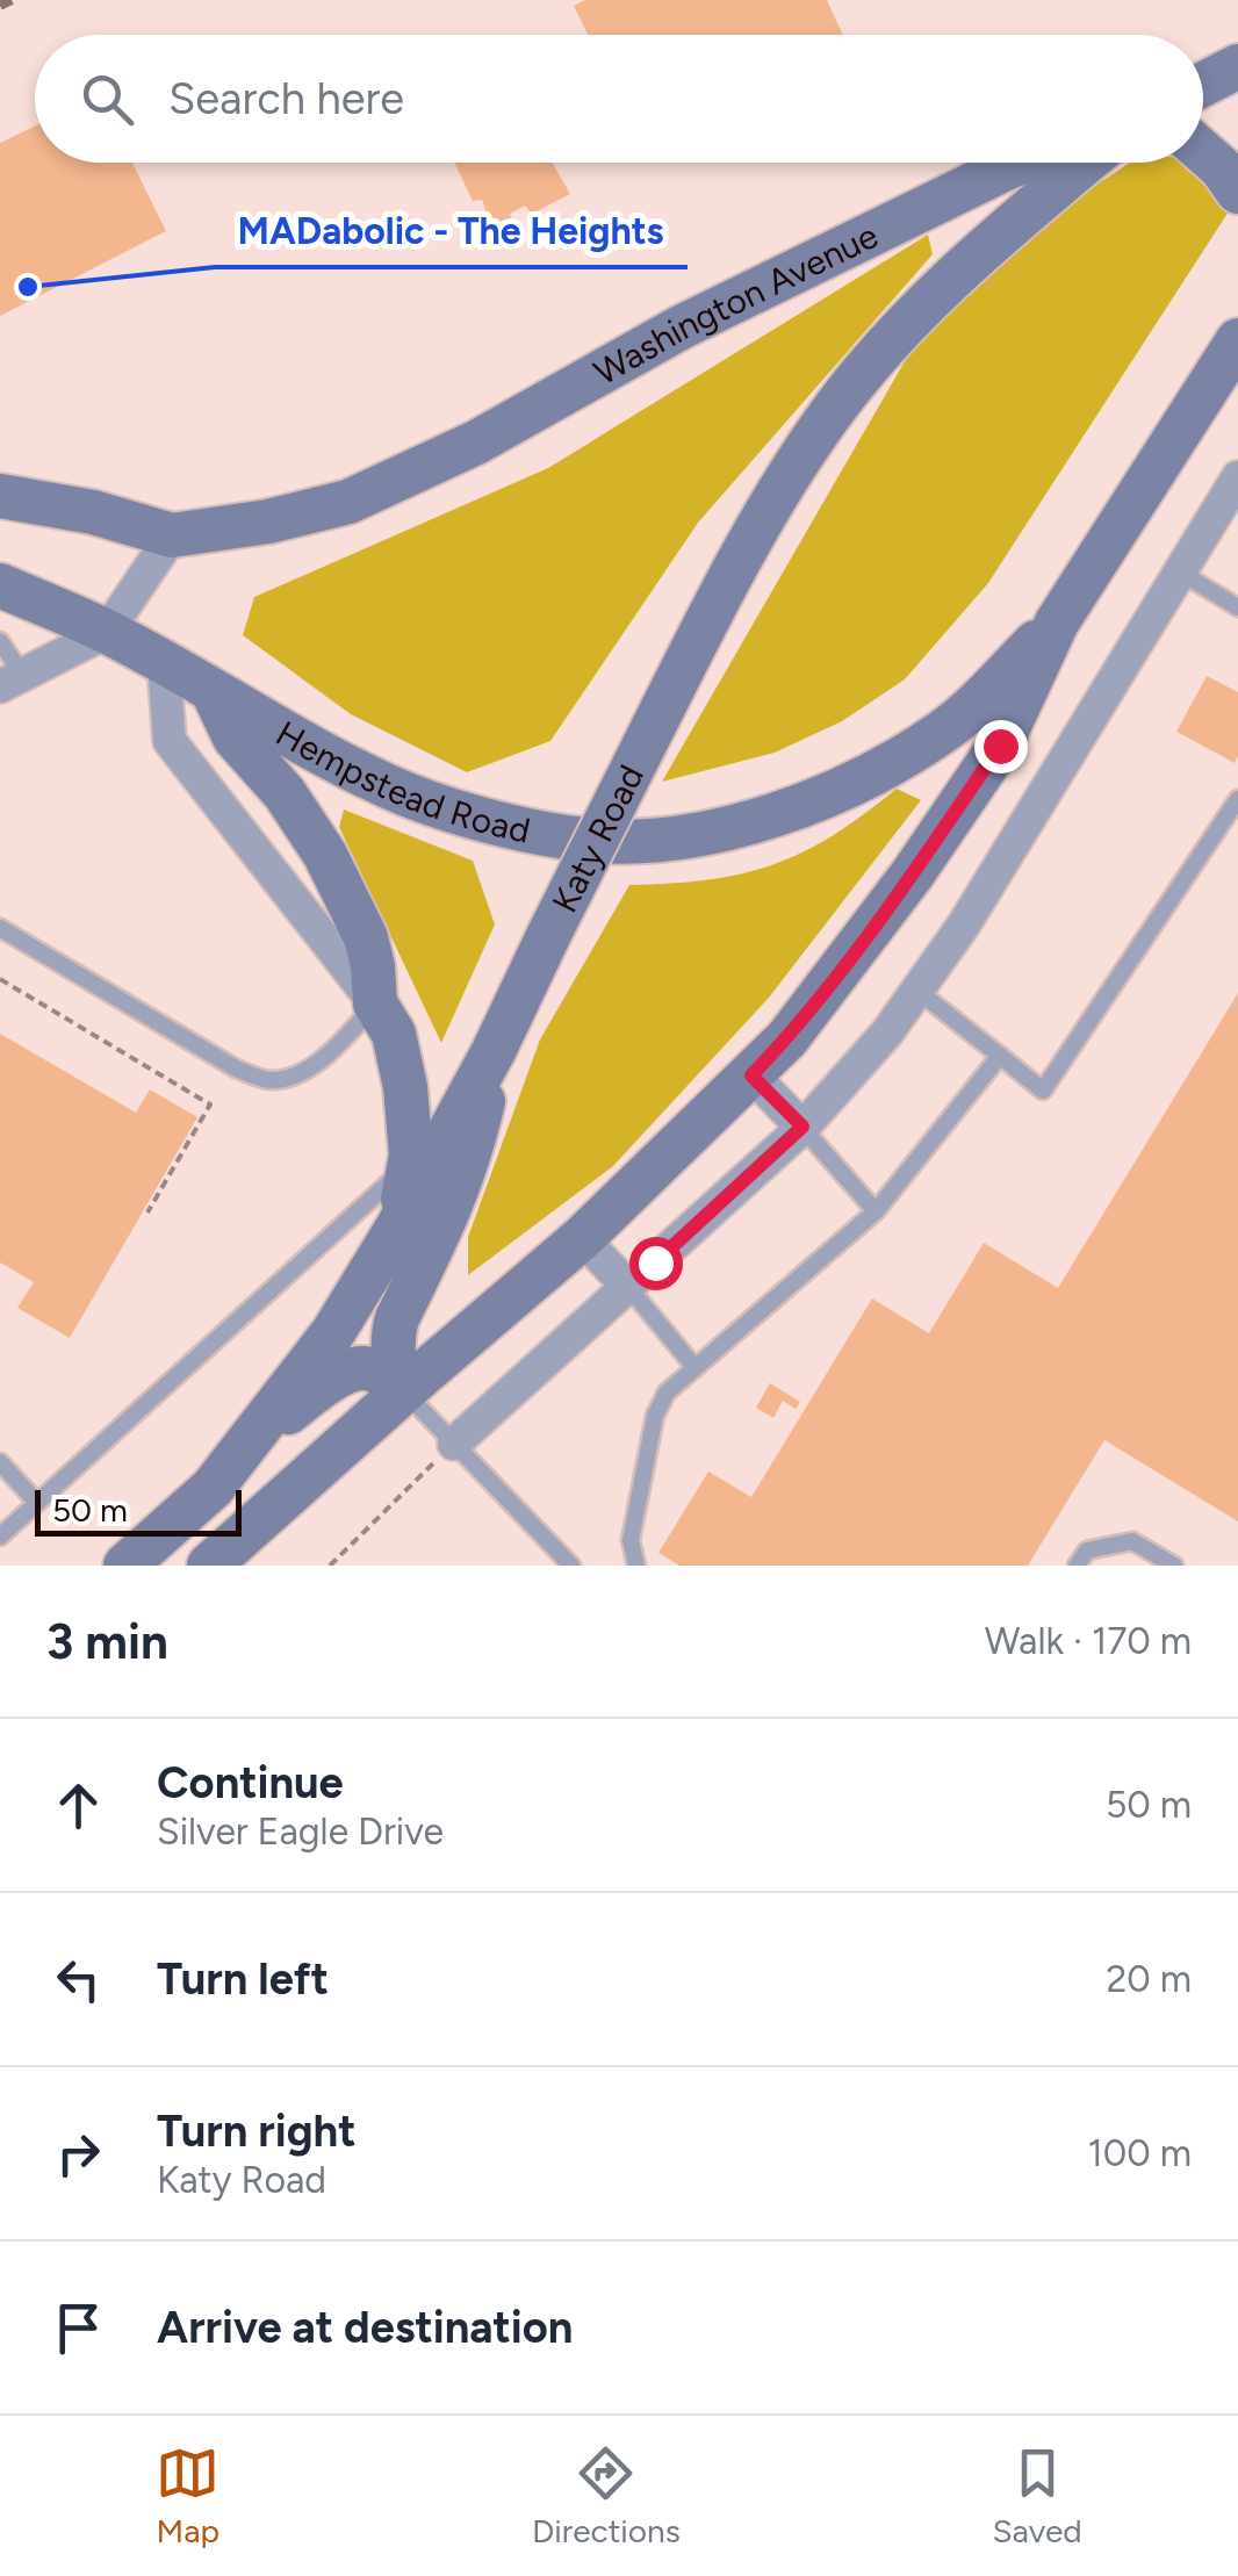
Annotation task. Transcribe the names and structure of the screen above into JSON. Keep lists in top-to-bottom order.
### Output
{
  "streets": {
    "main road": ["Washington Avenue", "Hempstead Road", "Katy Road"]
  },
  "places": ["MADabolic - The Heights"],
  "scale_bar": "50 m",
  "page": {
    "search": "Search here",
    "scale": "50 m",
    "heading": ["3 min", "Walk · 170 m"],
    "list": [
      ["Continue", "Silver Eagle Drive", "50 m"],
      ["Turn left", "20 m"],
      ["Turn right", "Katy Road", "100 m"],
      "Arrive at destination"
    ],
    "nav": ["Map", "Directions", "Saved"]
  }
}
